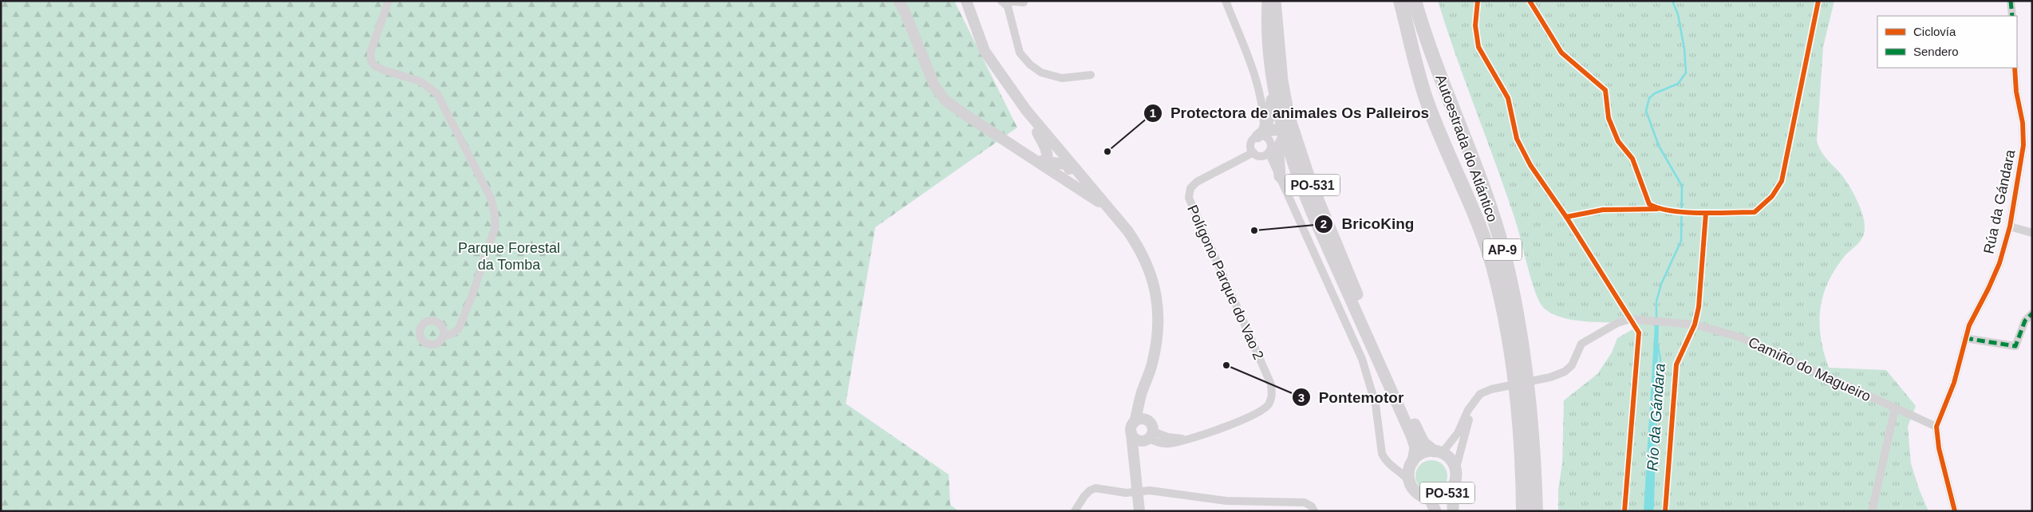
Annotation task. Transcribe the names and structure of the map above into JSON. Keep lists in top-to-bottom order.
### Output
{
  "streets": {
    "highway": ["Autoestrada do Atlántico", "AP-9"],
    "main road": ["PO-531"],
    "street": ["Rúa da Gándara", "Polígono Parque do Vao 2", "Camiño do Magueiro"]
  },
  "crossings": [
    ["Rúa da Gándara", "Camiño do Magueiro"]
  ],
  "water": ["Río da Gándara"],
  "parks": ["Parque Forestal da Tomba"],
  "places": ["Protectora de animales Os Palleiros", "BricoKing", "Pontemotor"],
  "legend": ["Ciclovía", "Sendero"]
}
